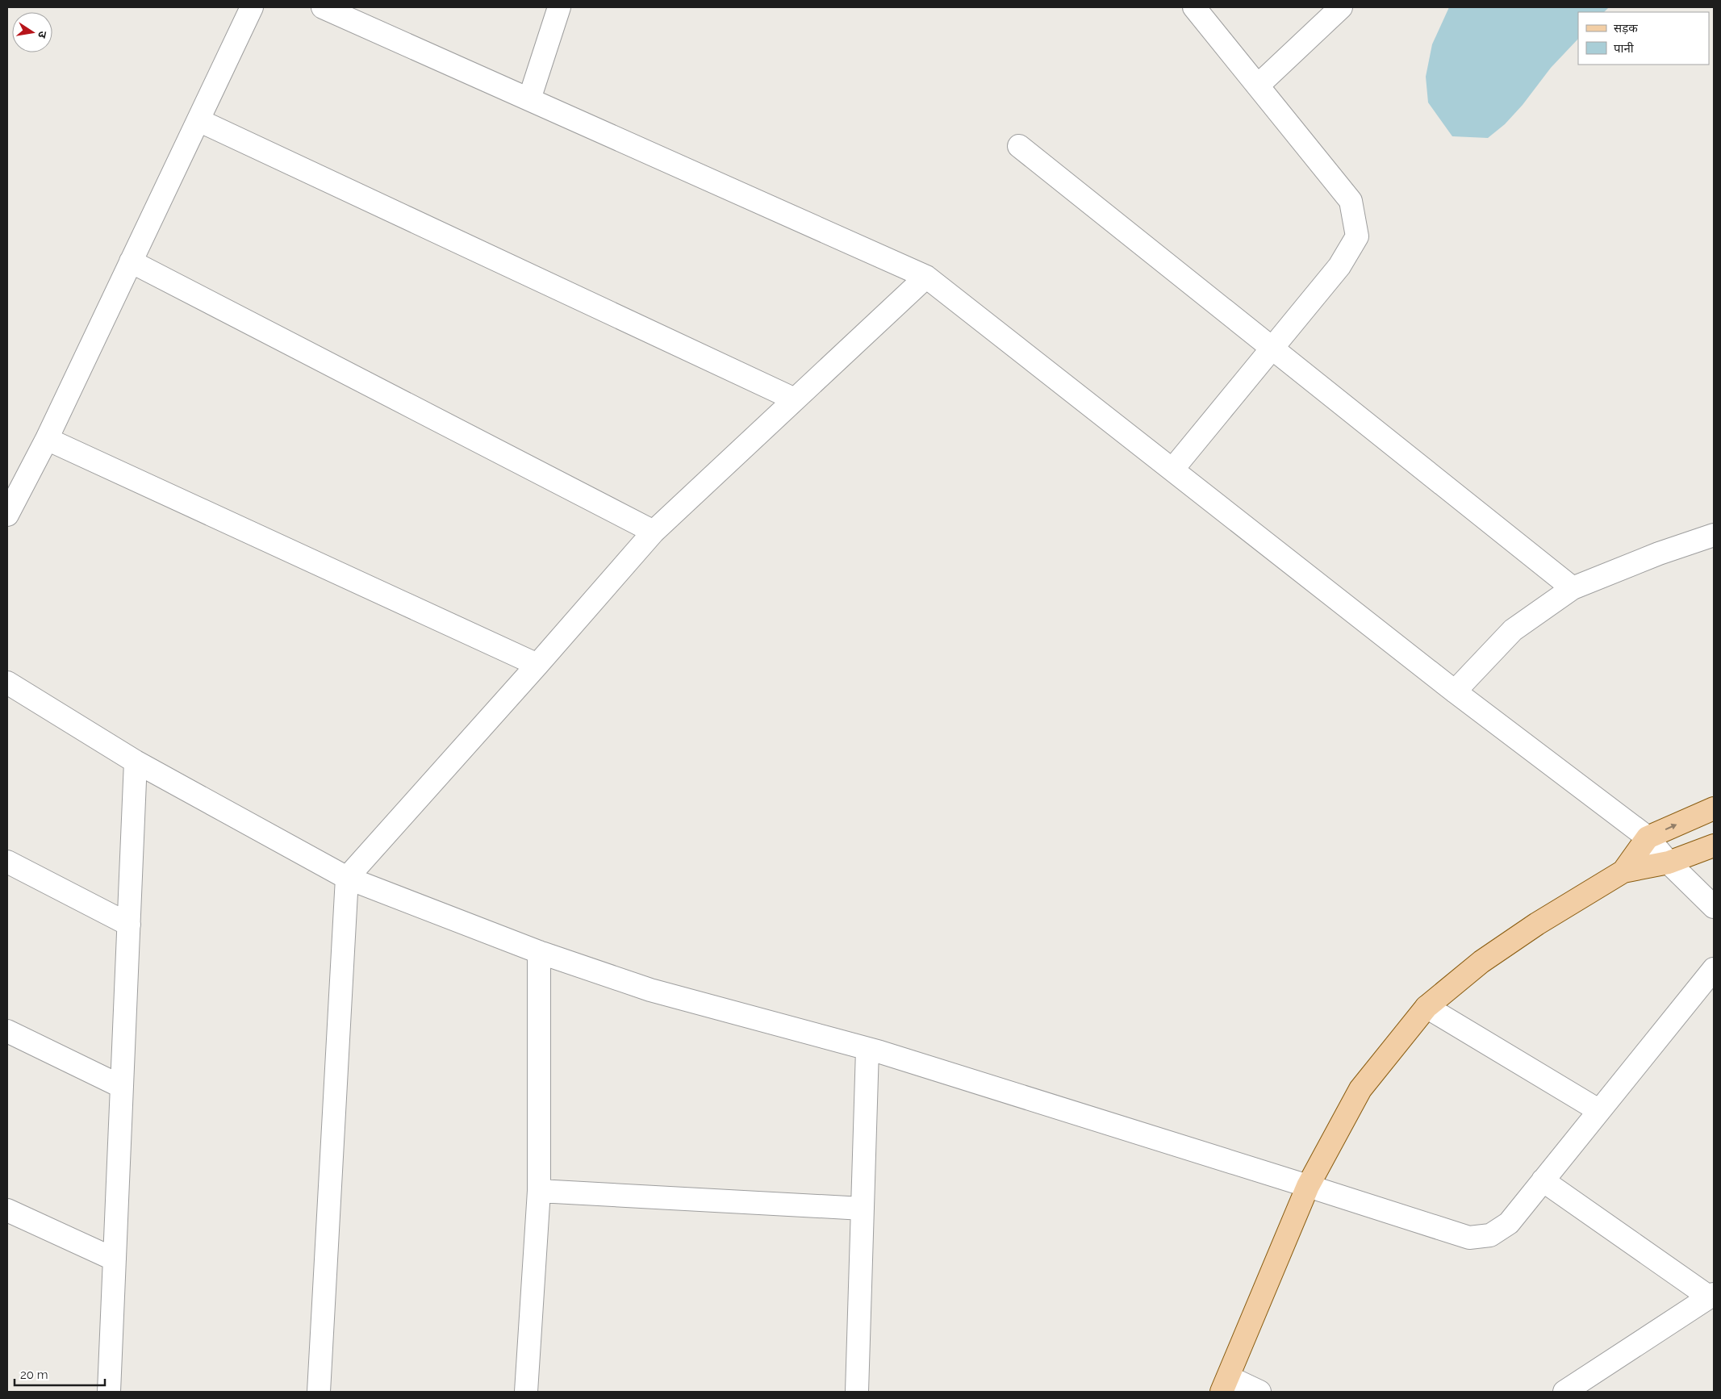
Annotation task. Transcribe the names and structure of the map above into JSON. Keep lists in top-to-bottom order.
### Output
{
  "legend": ["सड़क", "पानी"],
  "scale_bar": "20 m",
  "north": "right"
}
